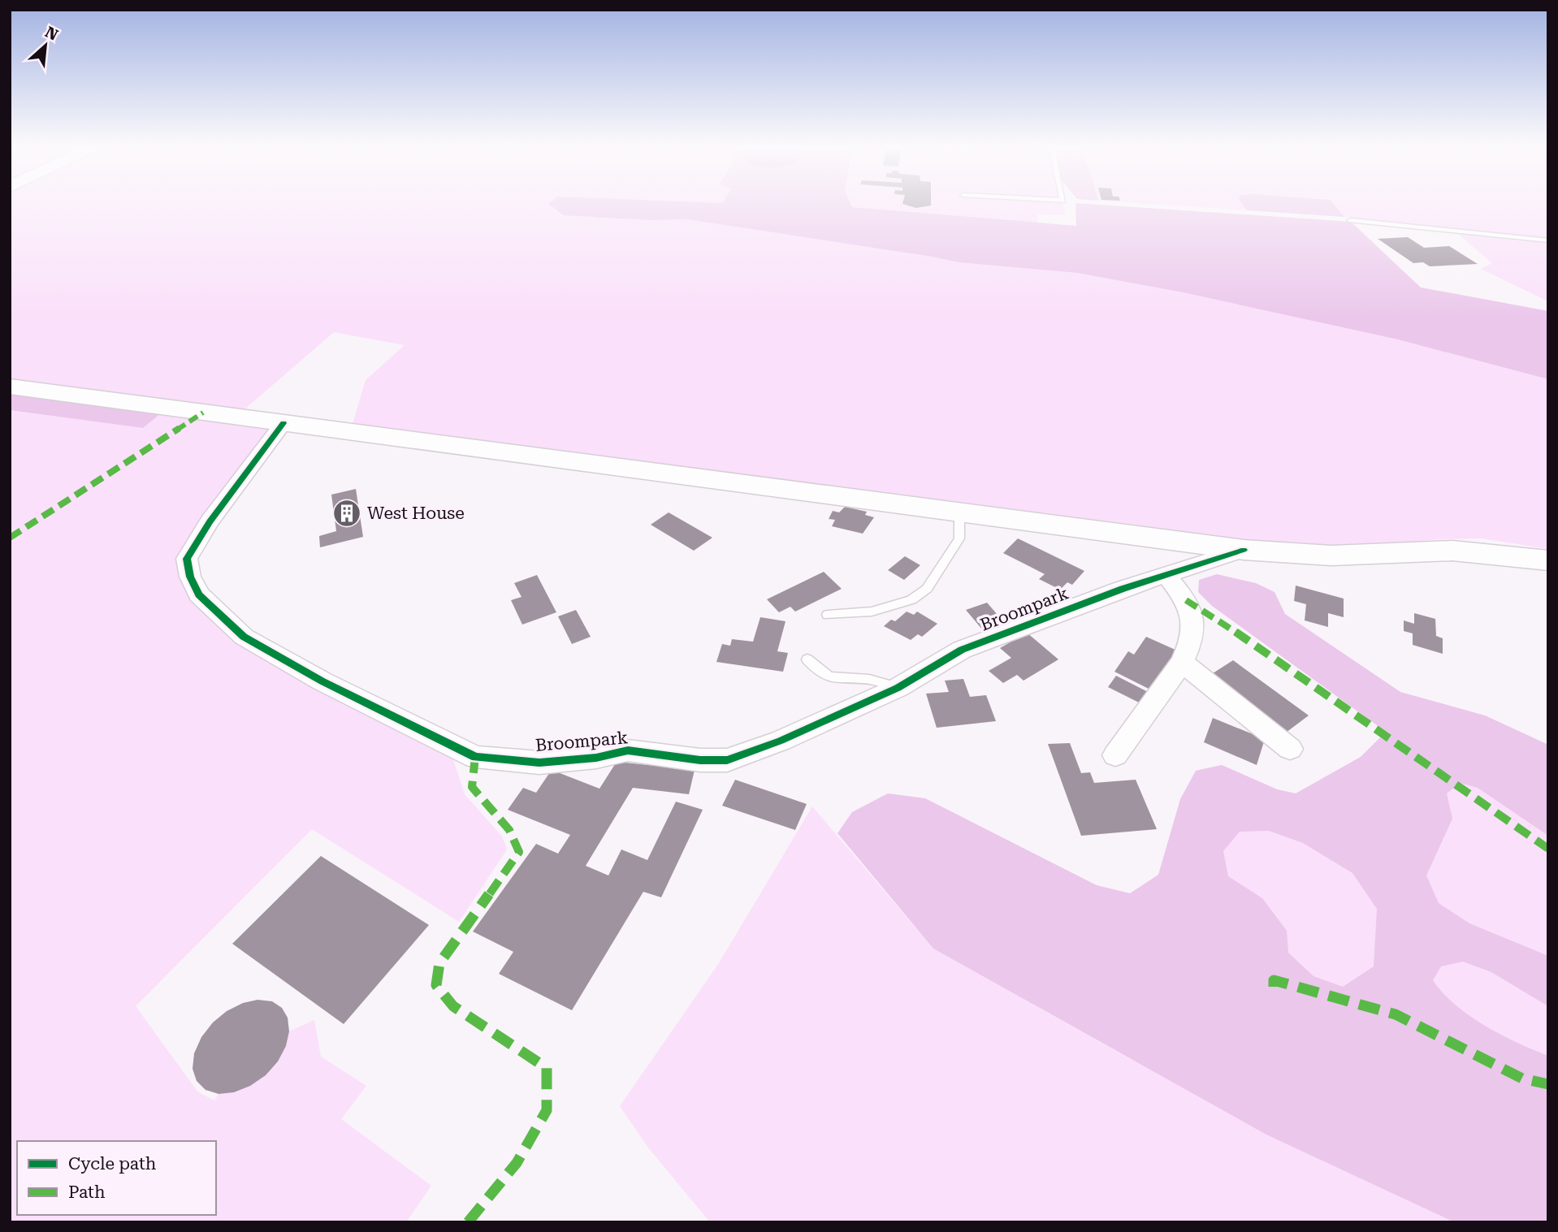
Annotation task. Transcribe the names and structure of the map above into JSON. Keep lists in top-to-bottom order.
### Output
{
  "streets": {
    "street": ["Broompark"]
  },
  "places": {
    "building": ["West House"]
  },
  "legend": ["Cycle path", "Path"],
  "north": "top right"
}
